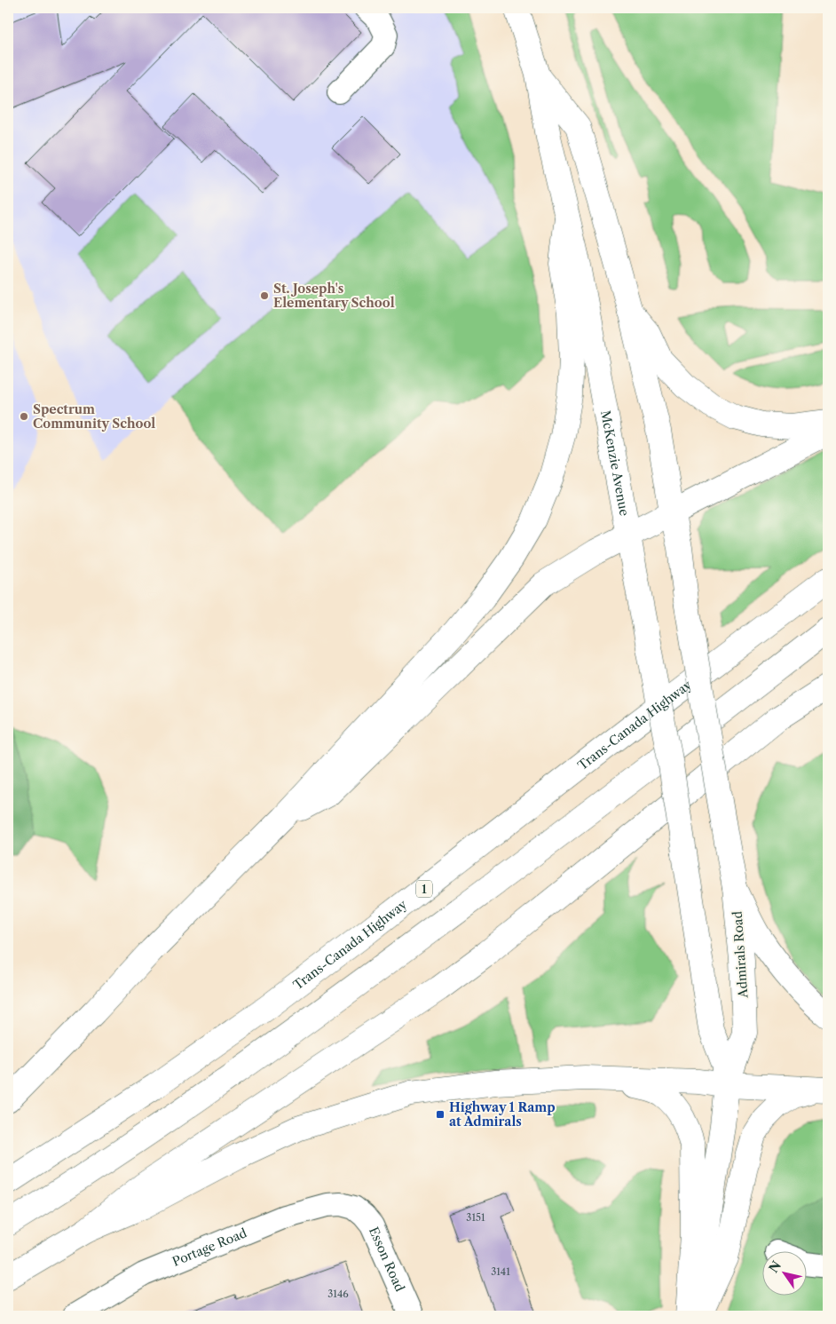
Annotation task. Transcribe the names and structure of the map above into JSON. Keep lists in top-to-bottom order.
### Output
{
  "streets": {
    "main road": [
      "McKenzie Avenue",
      "Trans-Canada Highway",
      "1",
      "Admirals Road"
    ],
    "street": ["Portage Road", "Esson Road"]
  },
  "crossings": [
    ["McKenzie Avenue", "Admirals Road"],
    ["Portage Road", "Esson Road"]
  ],
  "places": {
    "other": ["St. Joseph's Elementary School", "Spectrum Community School"],
    "transit": ["Highway 1 Ramp at Admirals"]
  },
  "house_numbers": ["3151", "3141", "3146"],
  "north": "top left"
}
